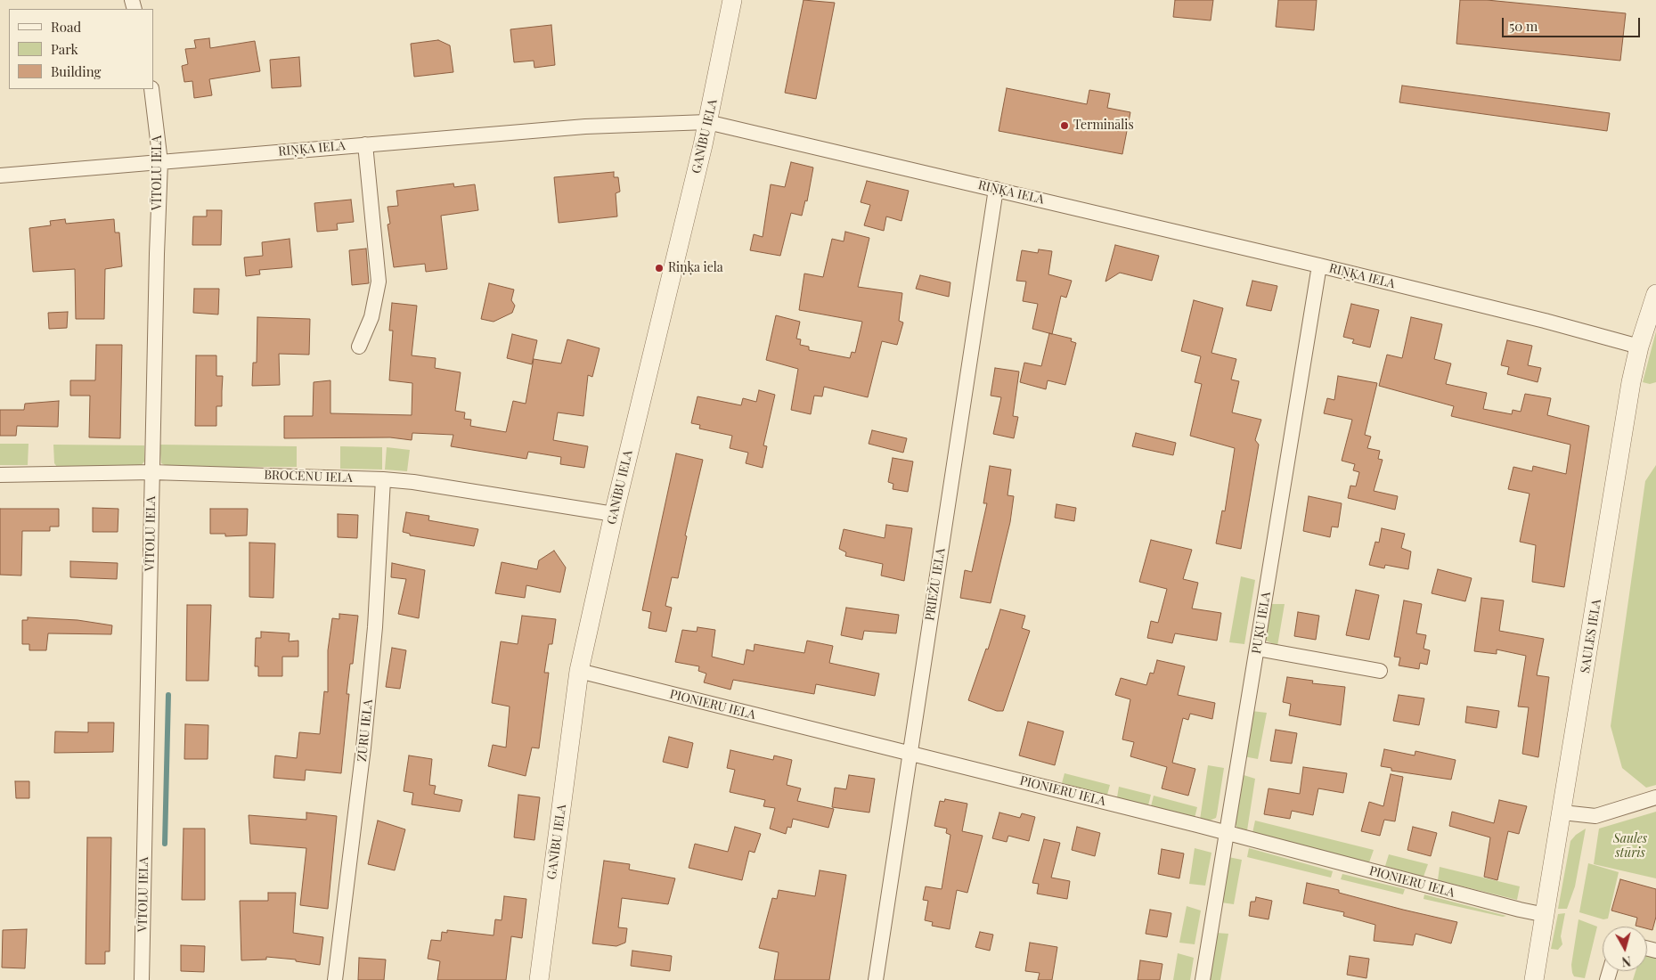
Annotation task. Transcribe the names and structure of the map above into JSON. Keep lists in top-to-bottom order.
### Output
{
  "streets": {
    "street": [
      "GANĪBU IELA",
      "RIŅĶA IELA",
      "VĪTOLU IELA",
      "BROCĒNU IELA",
      "PRIEŽU IELA",
      "PUĶU IELA",
      "SAULES IELA",
      "PIONIERU IELA",
      "ZŪRU IELA"
    ]
  },
  "crossings": [
    ["GANĪBU IELA", "RIŅĶA IELA"],
    ["GANĪBU IELA", "BROCĒNU IELA"],
    ["GANĪBU IELA", "PIONIERU IELA"],
    ["RIŅĶA IELA", "VĪTOLU IELA"],
    ["RIŅĶA IELA", "PRIEŽU IELA"],
    ["RIŅĶA IELA", "PUĶU IELA"],
    ["RIŅĶA IELA", "SAULES IELA"],
    ["VĪTOLU IELA", "BROCĒNU IELA"],
    ["BROCĒNU IELA", "ZŪRU IELA"],
    ["PRIEŽU IELA", "PIONIERU IELA"],
    ["PUĶU IELA", "PIONIERU IELA"],
    ["SAULES IELA", "PIONIERU IELA"]
  ],
  "parks": ["Saules stūris"],
  "places": ["Terminālis", "Riņķa iela"],
  "legend": ["Road", "Park", "Building"],
  "scale_bar": "50 m",
  "north": "bottom"
}
